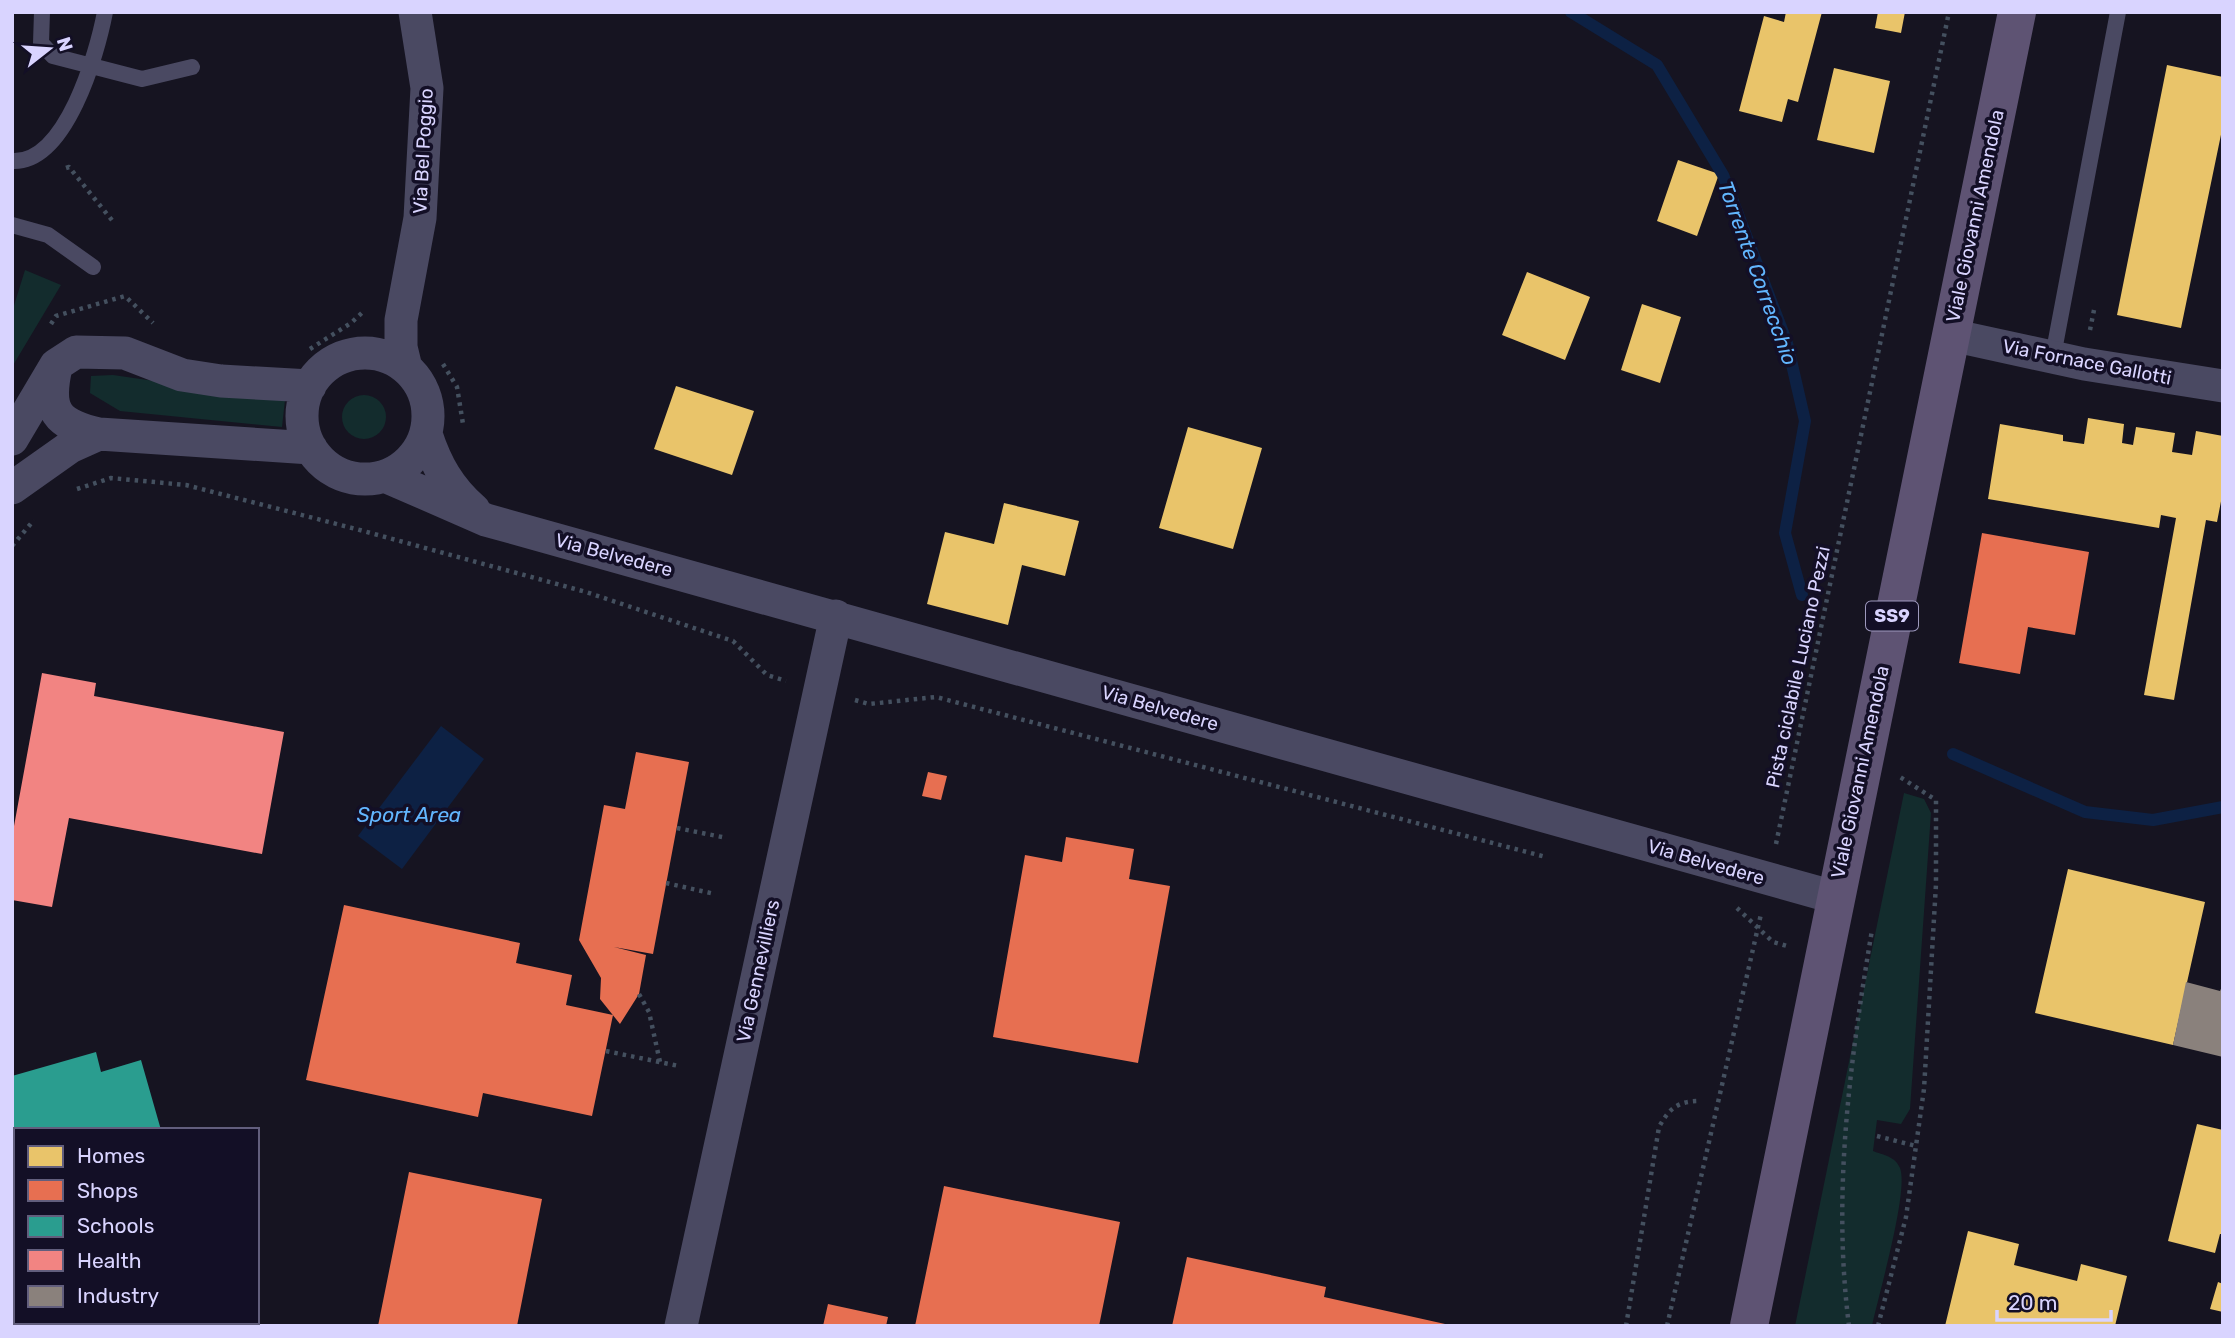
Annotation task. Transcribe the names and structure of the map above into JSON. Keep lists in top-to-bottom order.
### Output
{
  "streets": {
    "main road": ["Viale Giovanni Amendola", "SS9"],
    "street": [
      "Via Bel Poggio",
      "Via Fornace Gallotti",
      "Via Belvedere",
      "Via Gennevilliers"
    ],
    "path": ["Pista ciclabile Luciano Pezzi"]
  },
  "crossings": [
    ["Via Bel Poggio", "Via Belvedere"],
    ["Viale Giovanni Amendola", "Via Fornace Gallotti"],
    ["Viale Giovanni Amendola", "Via Belvedere"],
    ["Via Belvedere", "Pista ciclabile Luciano Pezzi"],
    ["Via Belvedere", "Via Gennevilliers"]
  ],
  "water": ["Torrente Correcchio", "Sport Area"],
  "legend": [
    "Homes",
    "Shops",
    "Schools",
    "Health",
    "Industry"
  ],
  "scale_bar": "20 m",
  "north": "right"
}
